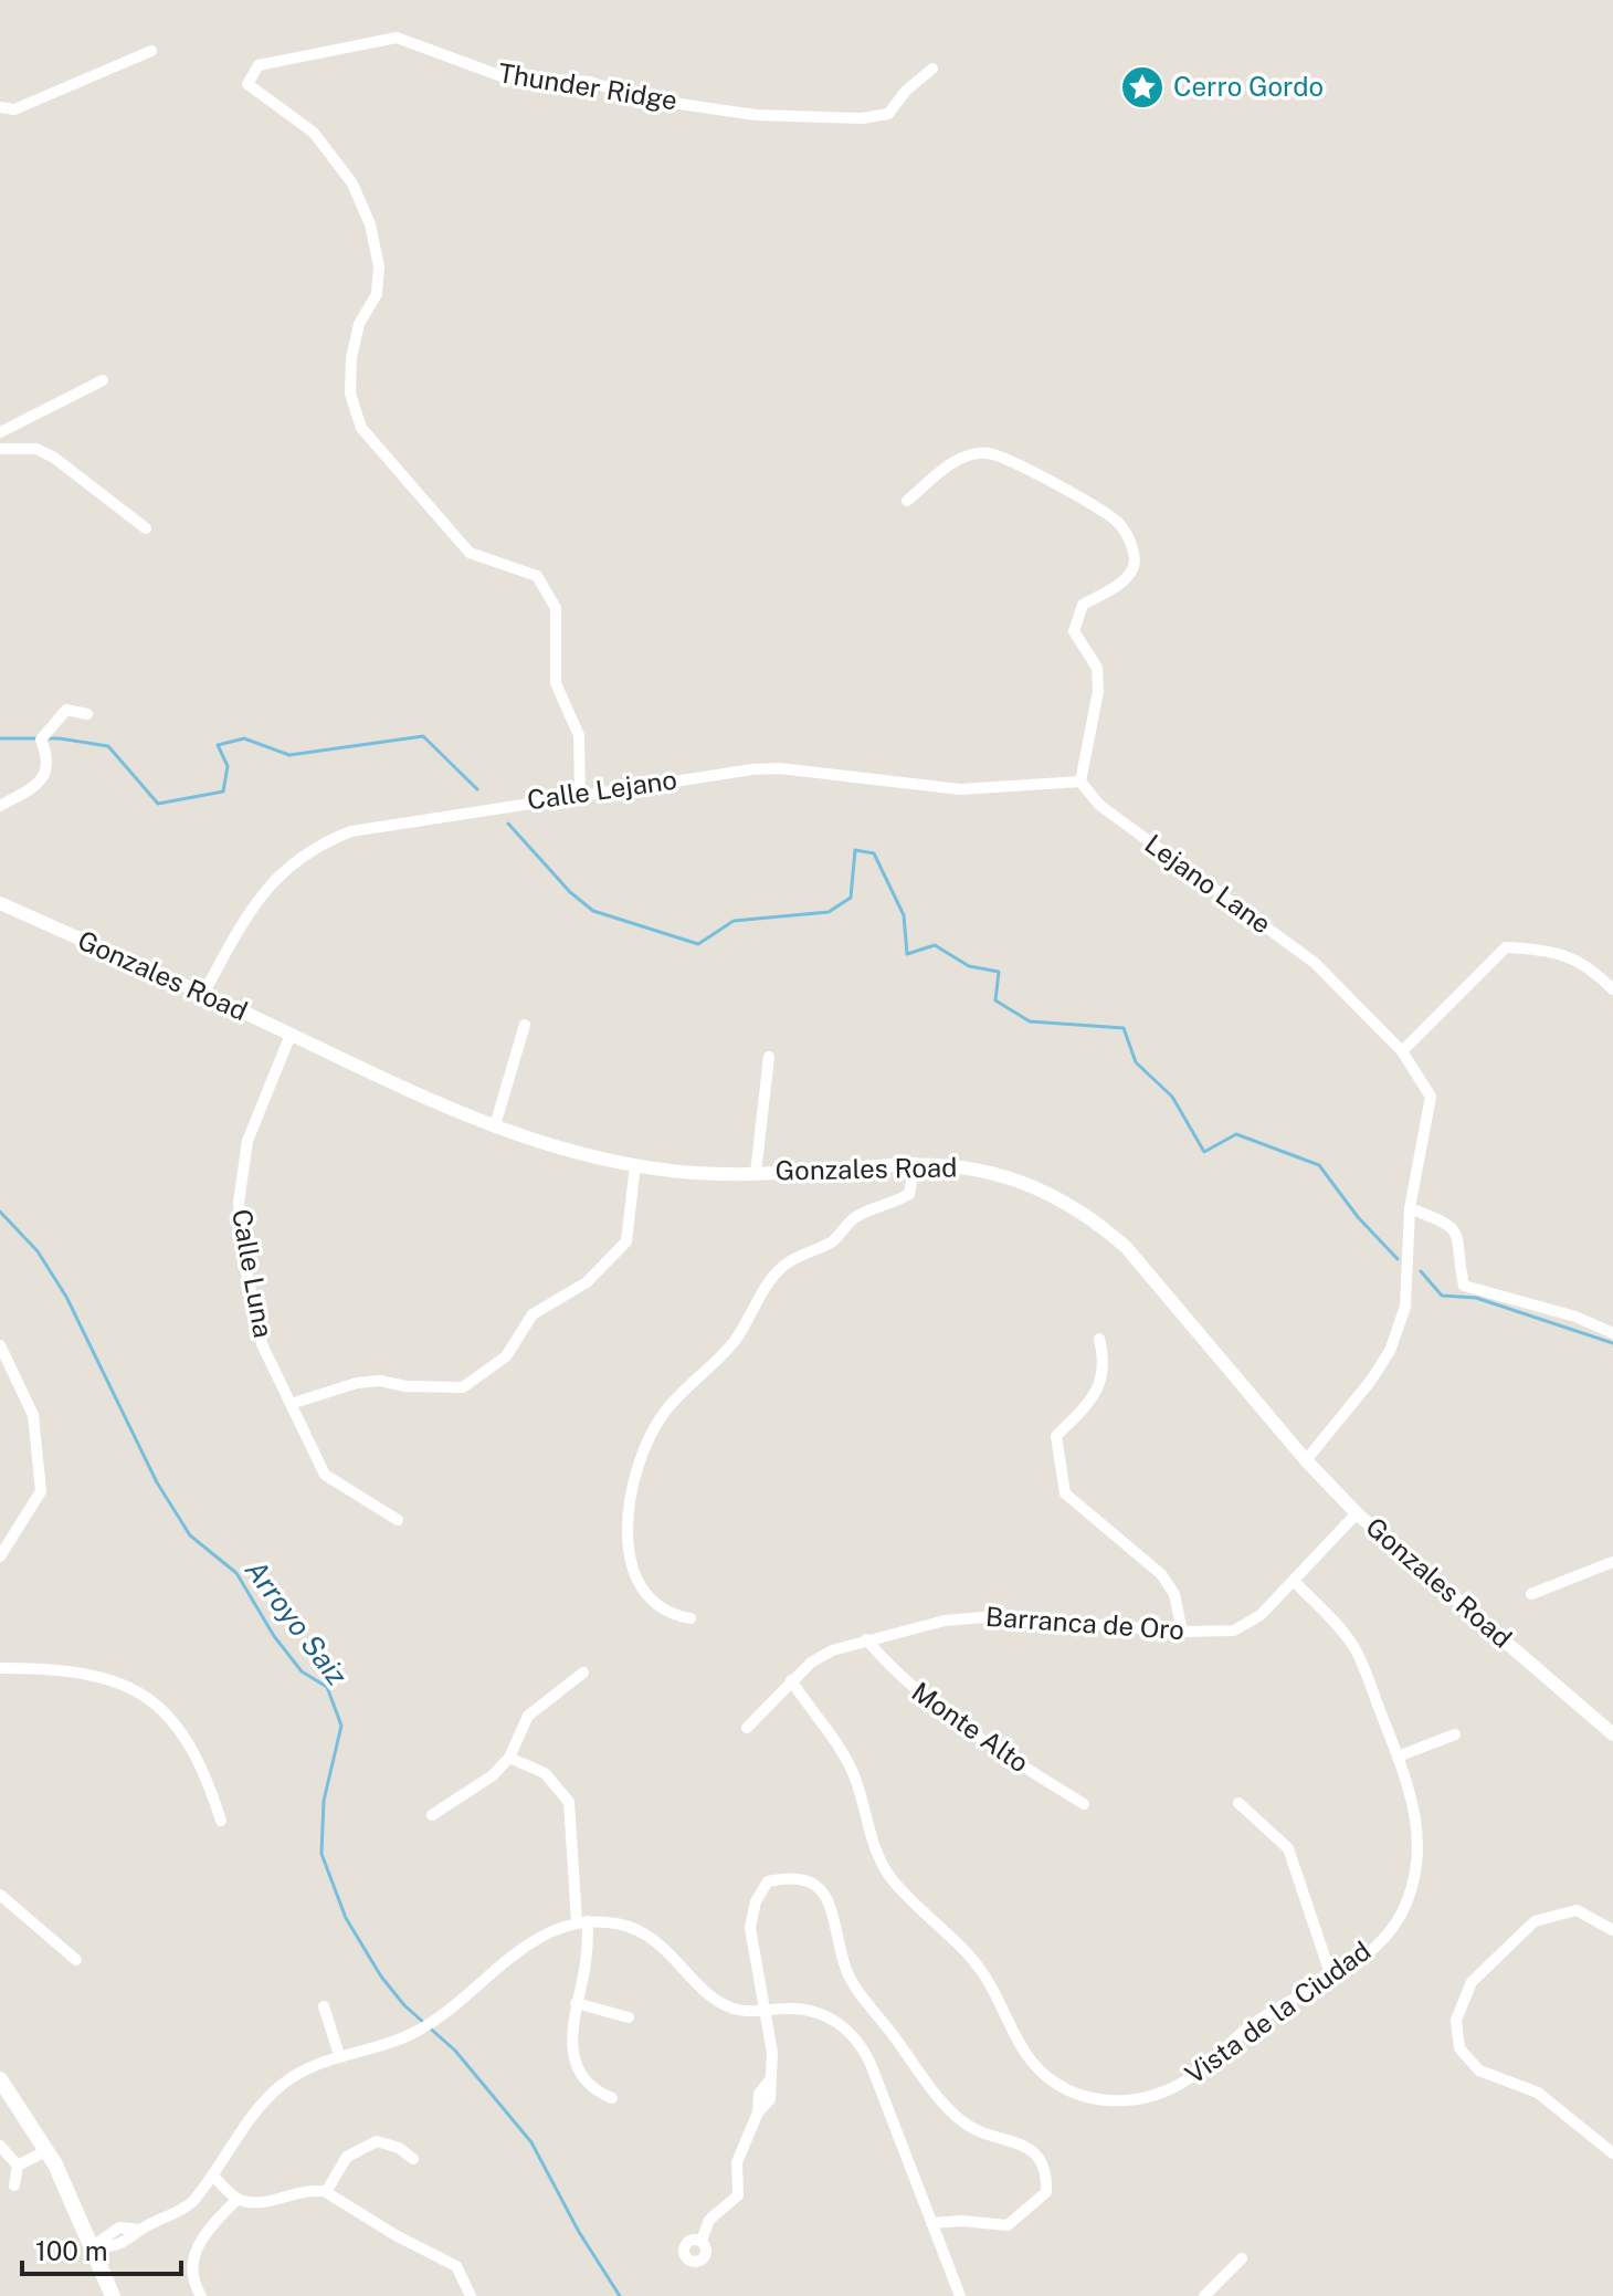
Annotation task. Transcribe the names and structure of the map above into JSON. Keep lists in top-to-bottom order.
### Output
{
  "streets": {
    "street": [
      "Thunder Ridge",
      "Calle Lejano",
      "Lejano Lane",
      "Gonzales Road",
      "Calle Luna",
      "Barranca de Oro",
      "Monte Alto",
      "Vista de la Ciudad"
    ]
  },
  "crossings": [
    ["Thunder Ridge", "Calle Lejano"],
    ["Calle Lejano", "Lejano Lane"],
    ["Calle Lejano", "Gonzales Road"],
    ["Lejano Lane", "Gonzales Road"],
    ["Gonzales Road", "Calle Luna"],
    ["Gonzales Road", "Barranca de Oro"],
    ["Barranca de Oro", "Monte Alto"],
    ["Barranca de Oro", "Vista de la Ciudad"]
  ],
  "water": ["Arroyo Saiz"],
  "places": {
    "place": ["Cerro Gordo"]
  },
  "scale_bar": "100 m"
}
